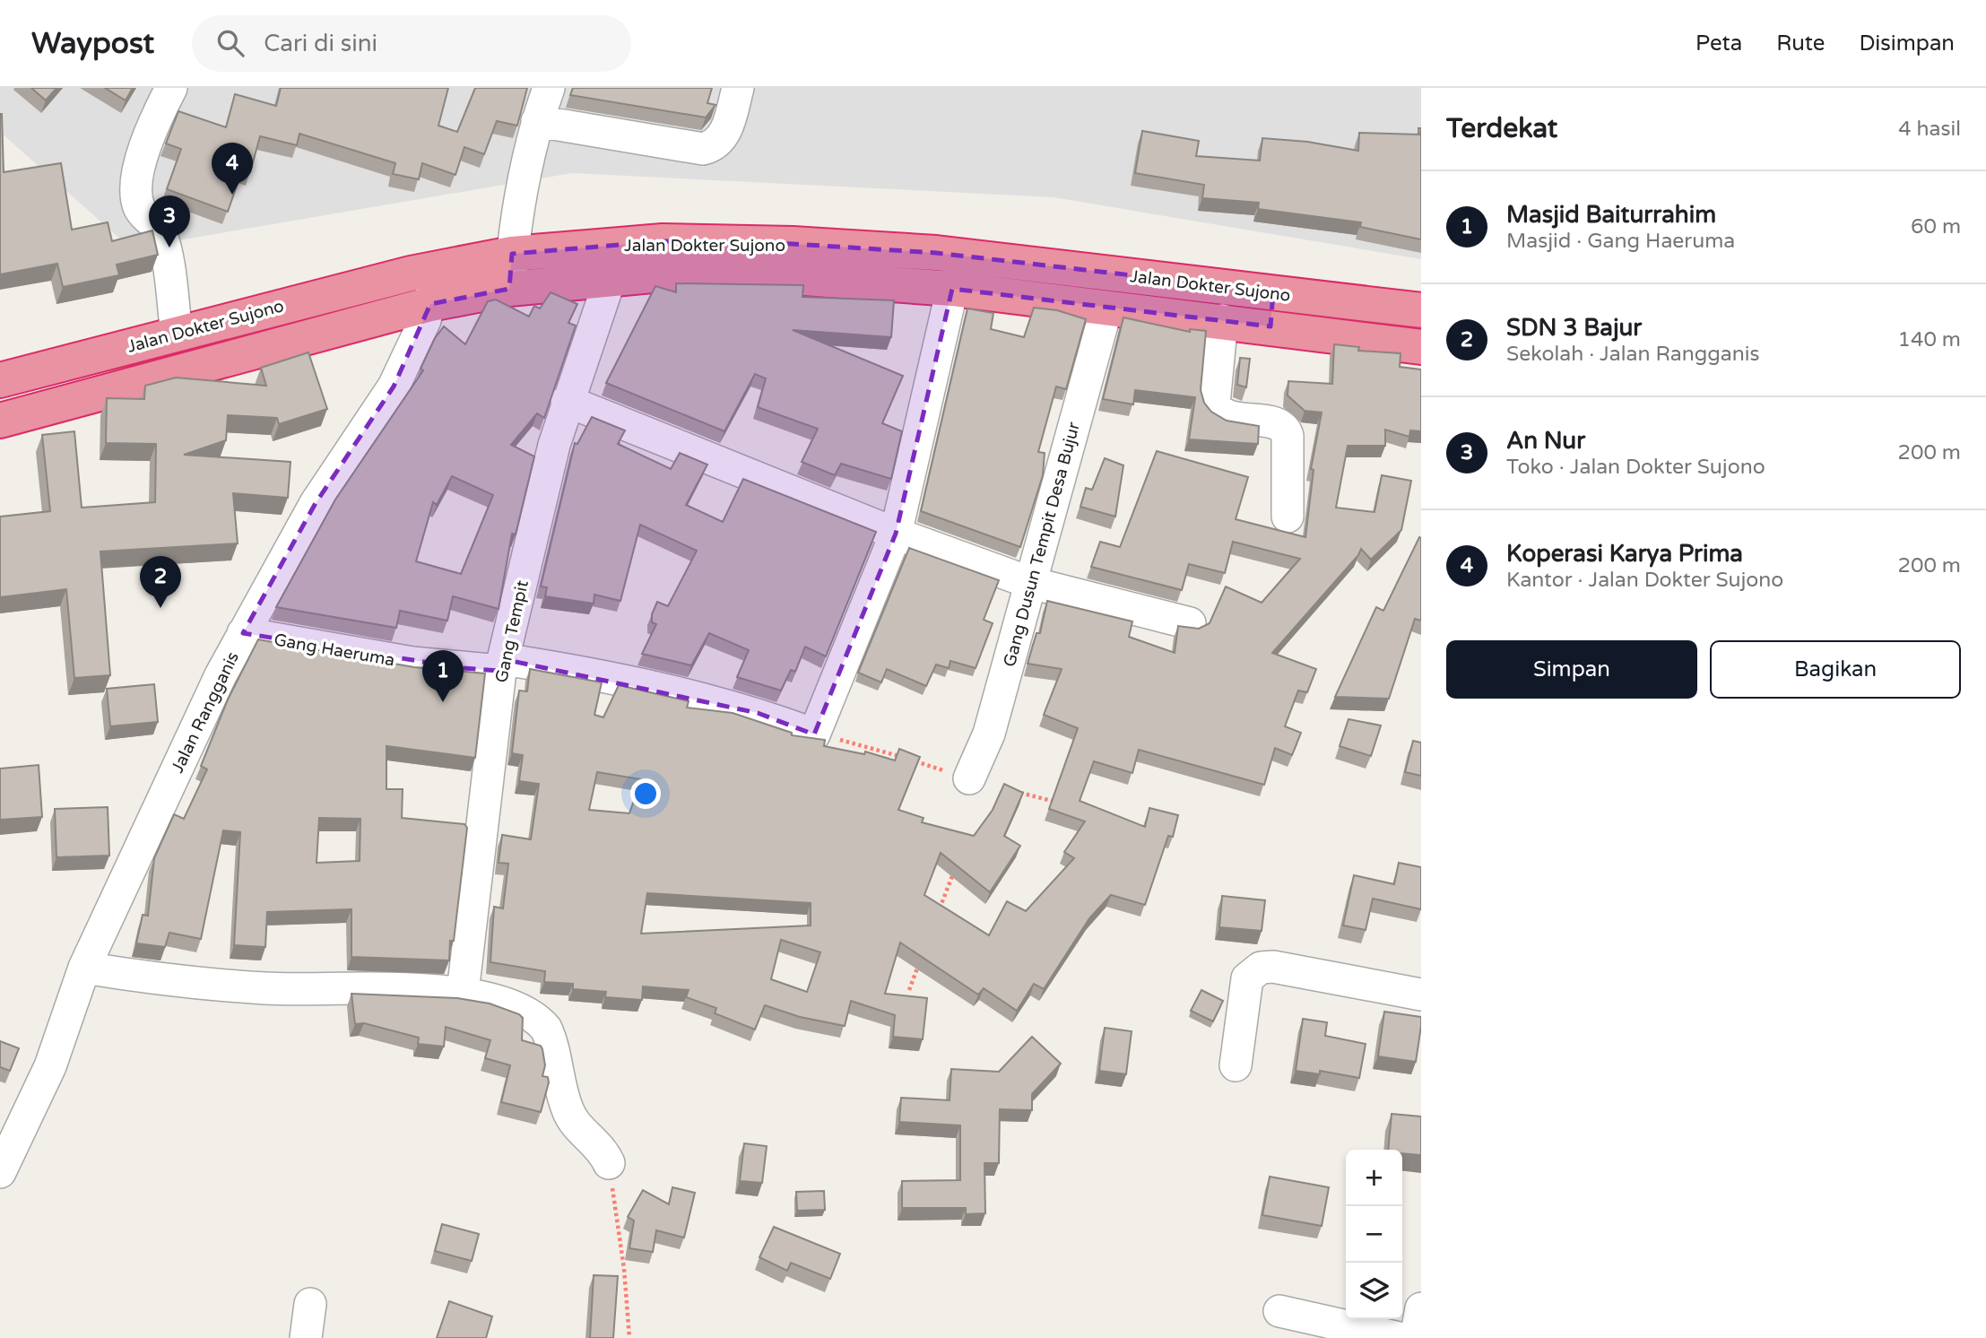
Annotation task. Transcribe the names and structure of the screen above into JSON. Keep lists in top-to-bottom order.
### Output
{
  "streets": {
    "highway": ["Jalan Dokter Sujono"],
    "street": [
      "Gang Dusun Tempit Desa Bujur",
      "Gang Tempit",
      "Gang Haeruma",
      "Jalan Rangganis"
    ]
  },
  "crossings": [
    ["Jalan Dokter Sujono", "Jalan Rangganis"],
    ["Gang Tempit", "Gang Haeruma"],
    ["Gang Haeruma", "Jalan Rangganis"]
  ],
  "page": {
    "header": "Waypost",
    "search": "Cari di sini",
    "nav": ["Peta", "Rute", "Disimpan"],
    "heading": ["Terdekat", "4 hasil"],
    "pins": [
      "4",
      "3",
      "2",
      "1"
    ],
    "list": [
      {
        "mark": "1",
        "name": "Masjid Baiturrahim",
        "note": "Masjid · Gang Haeruma",
        "value": "60 m"
      },
      {
        "mark": "2",
        "name": "SDN 3 Bajur",
        "note": "Sekolah · Jalan Rangganis",
        "value": "140 m"
      },
      {
        "mark": "3",
        "name": "An Nur",
        "note": "Toko · Jalan Dokter Sujono",
        "value": "200 m"
      },
      {
        "mark": "4",
        "name": "Koperasi Karya Prima",
        "note": "Kantor · Jalan Dokter Sujono",
        "value": "200 m"
      }
    ],
    "buttons": ["Simpan", "Bagikan"],
    "map_buttons": ["+", "−"]
  }
}
